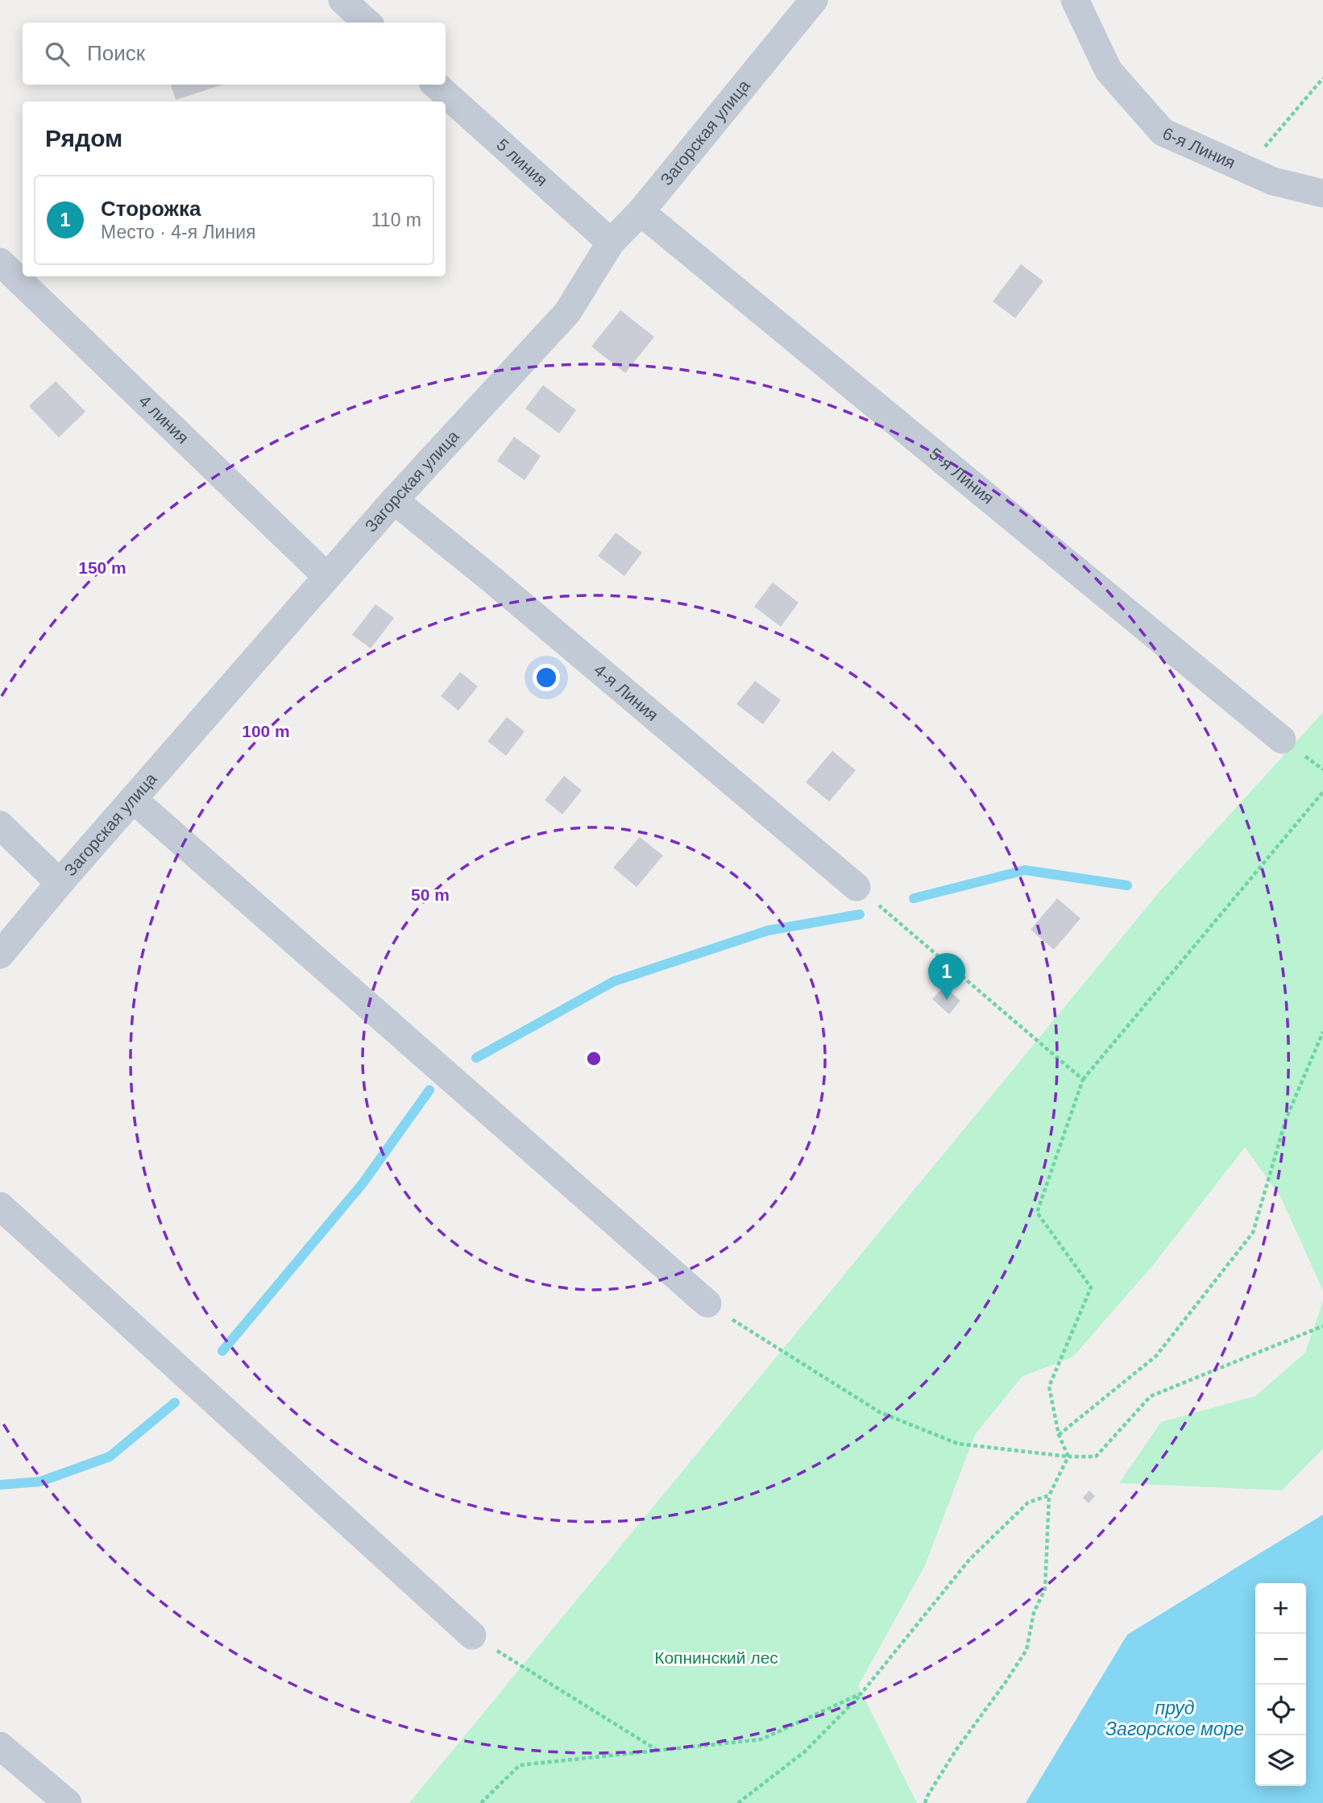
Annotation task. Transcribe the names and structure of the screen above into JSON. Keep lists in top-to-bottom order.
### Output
{
  "streets": {
    "street": [
      "Загорская улица",
      "6-я Линия",
      "5 линия",
      "4 линия",
      "5-я Линия",
      "4-я Линия"
    ]
  },
  "crossings": [
    ["Загорская улица", "5 линия"],
    ["Загорская улица", "4 линия"],
    ["Загорская улица", "5-я Линия"],
    ["Загорская улица", "4-я Линия"]
  ],
  "water": ["пруд Загорское море"],
  "parks": ["Копнинский лес"],
  "page": {
    "search": "Поиск",
    "heading": "Рядом",
    "list": [
      {
        "mark": "1",
        "name": "Сторожка",
        "note": "Место · 4-я Линия",
        "value": "110 m"
      }
    ],
    "pins": "1",
    "map_buttons": ["+", "−"]
  },
  "rings": ["150 m", "100 m", "50 m"]
}
